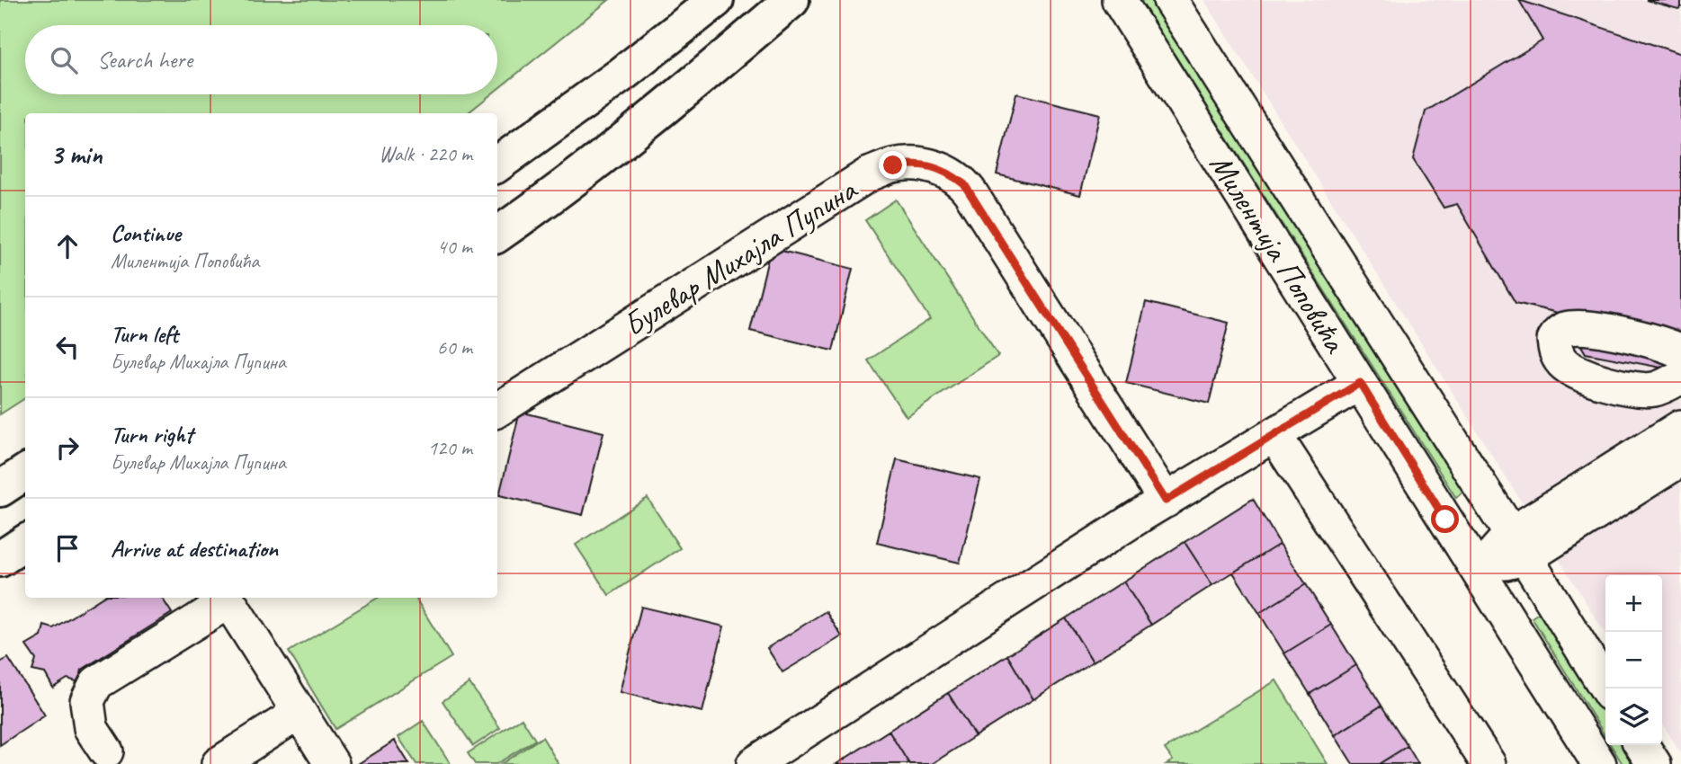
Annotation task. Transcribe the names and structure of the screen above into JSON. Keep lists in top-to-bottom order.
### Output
{
  "streets": {
    "street": ["Милентија Поповића", "Булевар Михајла Пупина"]
  },
  "page": {
    "search": "Search here",
    "heading": ["3 min", "Walk · 220 m"],
    "list": [
      ["Continue", "Милентија Поповића", "40 m"],
      ["Turn left", "Булевар Михајла Пупина", "60 m"],
      ["Turn right", "Булевар Михајла Пупина", "120 m"],
      "Arrive at destination"
    ],
    "map_buttons": ["+", "−"]
  }
}
